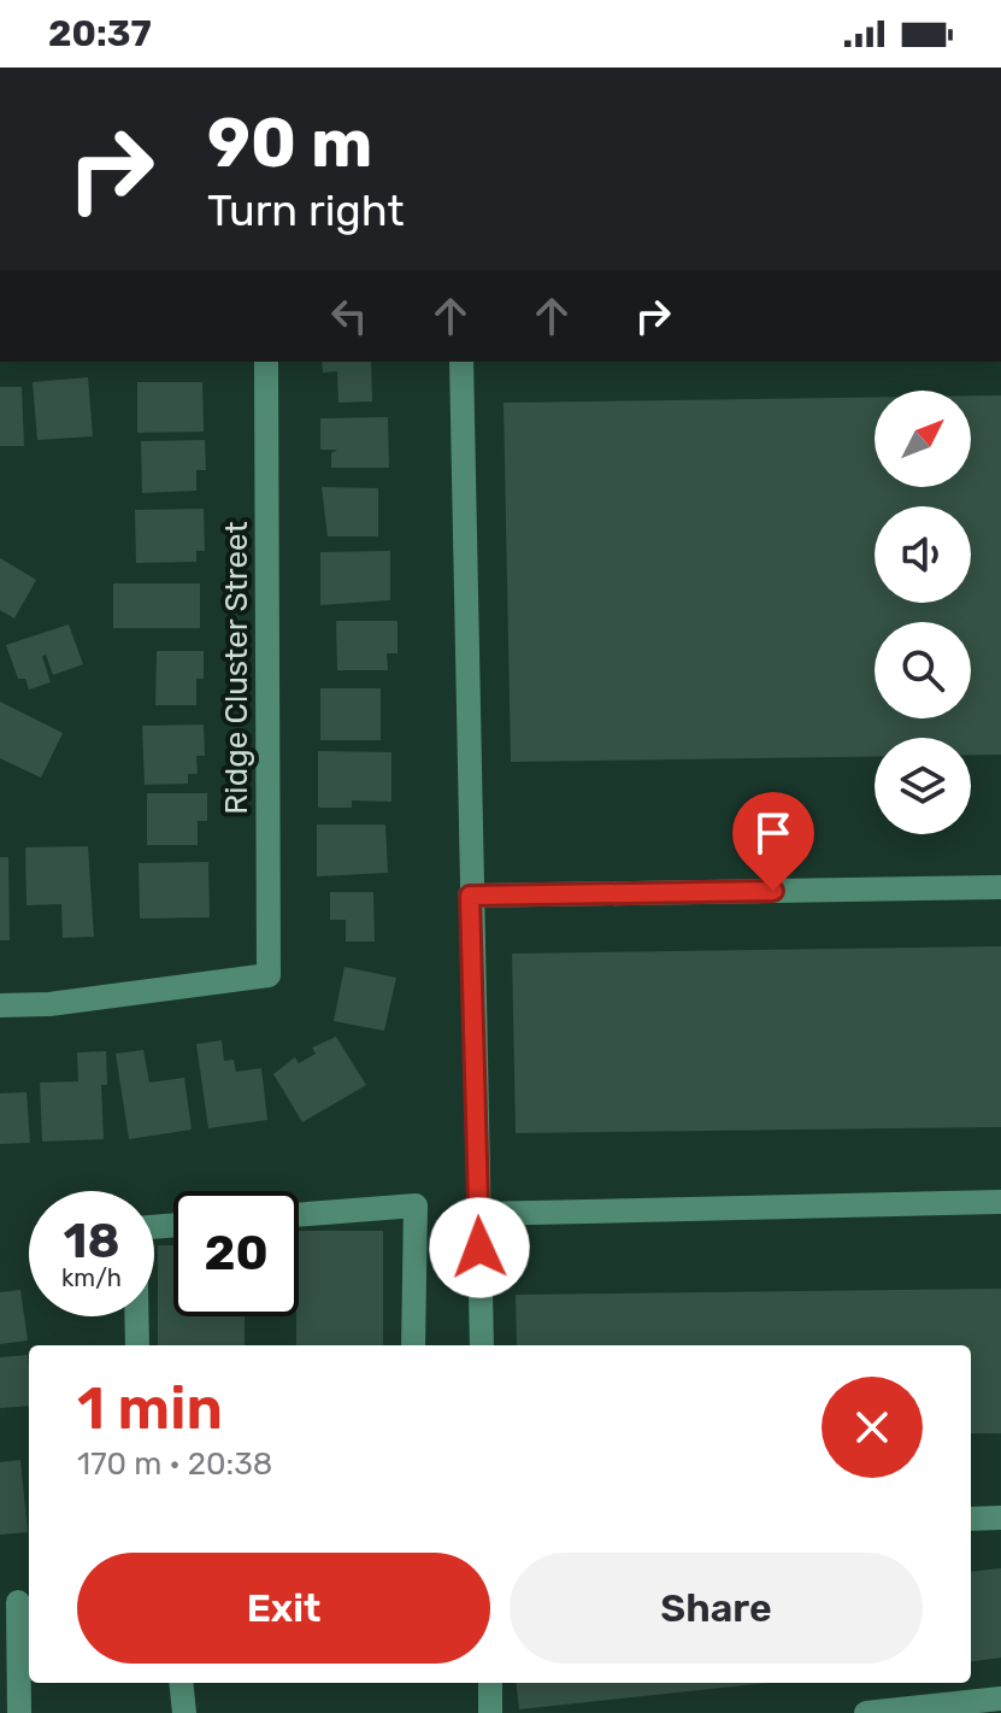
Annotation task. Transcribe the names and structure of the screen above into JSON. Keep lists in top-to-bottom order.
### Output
{
  "streets": {
    "street": ["Ridge Cluster Street"]
  },
  "north": "top right",
  "page": {
    "status": "20:37",
    "turn": ["90 m", "Turn right"],
    "speed": "18 km/h",
    "limit": "20",
    "heading": ["1 min", "170 m · 20:38"],
    "buttons": ["Exit", "Share"]
  }
}
